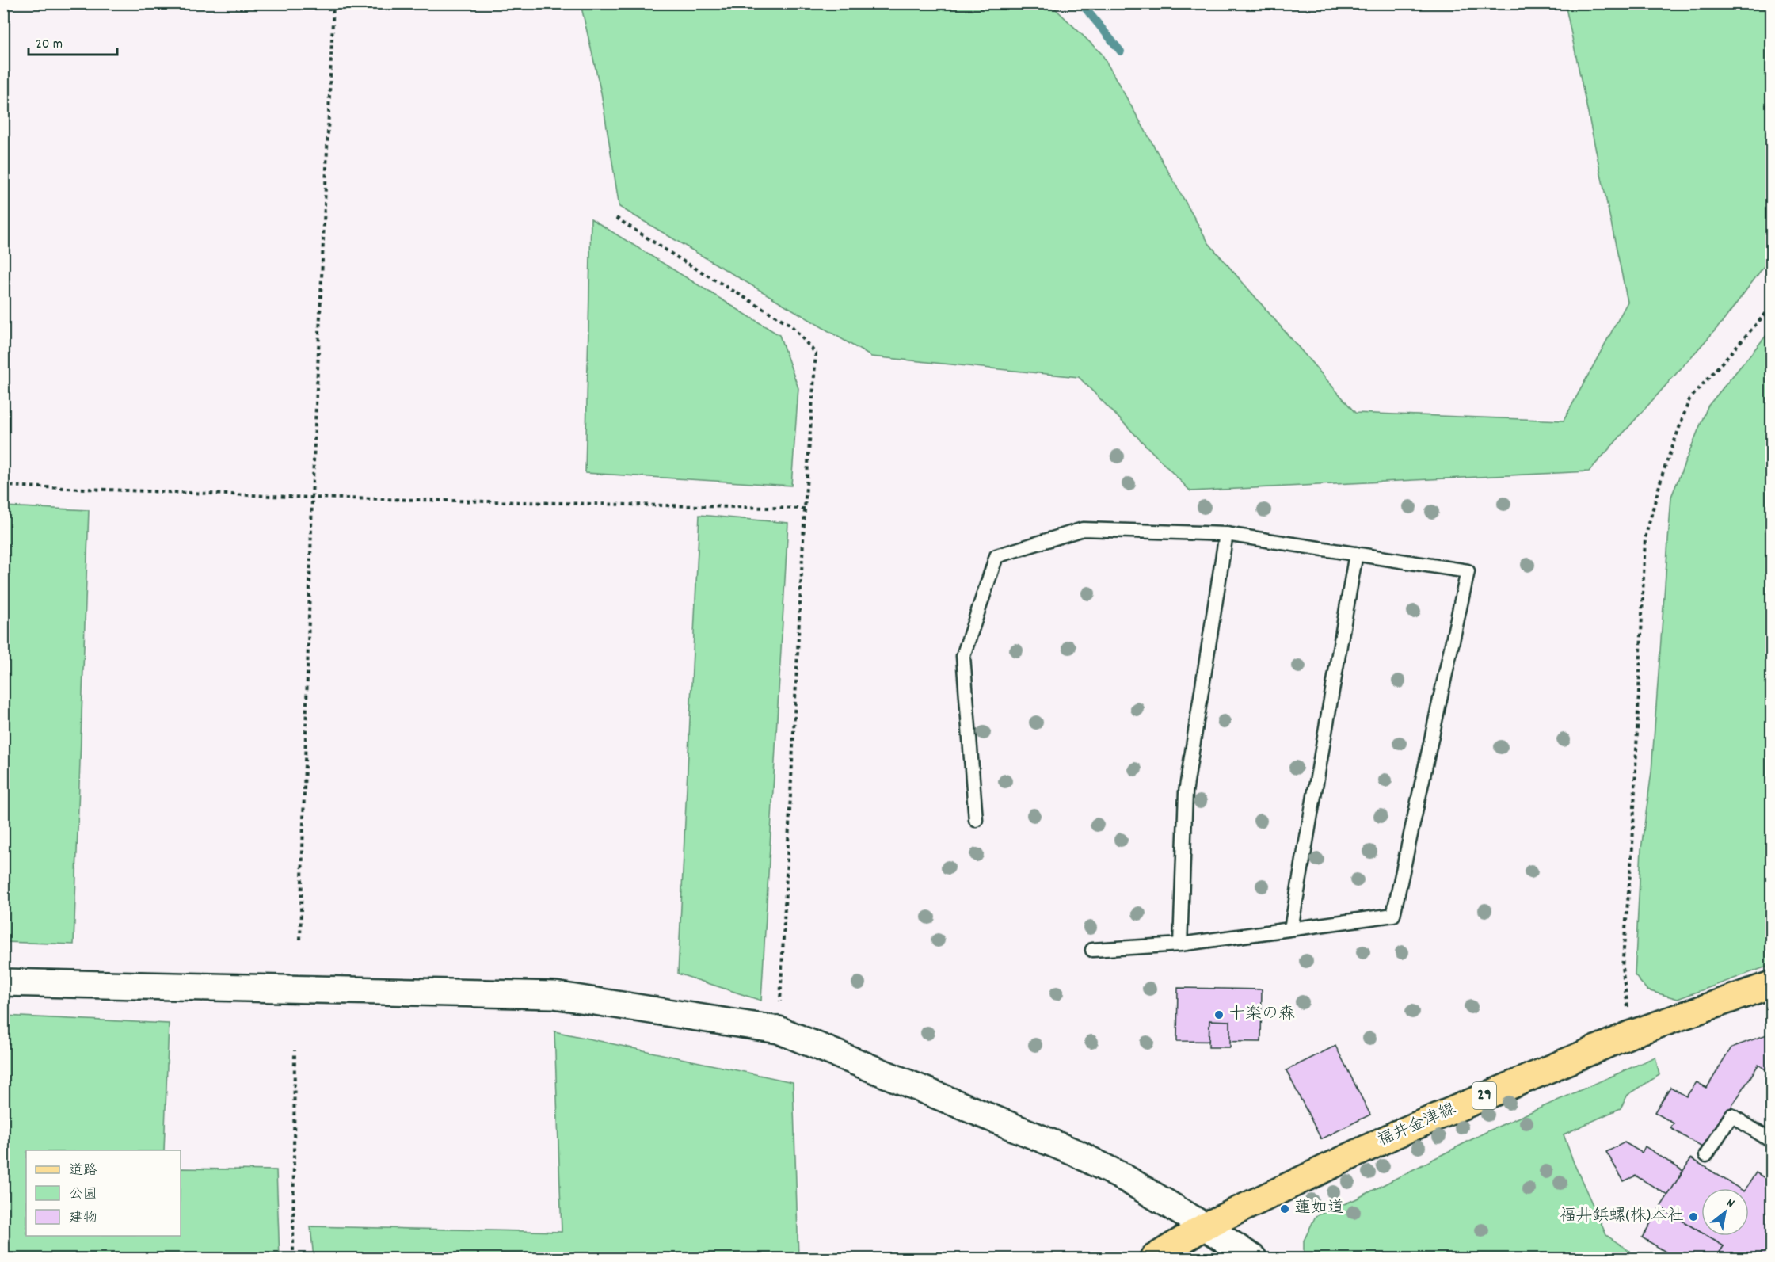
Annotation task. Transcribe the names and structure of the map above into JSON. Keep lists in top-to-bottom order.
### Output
{
  "streets": {
    "main road": ["29", "福井金津線"]
  },
  "places": ["十楽の森", "蓮如道", "福井鋲螺(株)本社"],
  "legend": ["道路", "公園", "建物"],
  "scale_bar": "20 m",
  "north": "top right"
}
